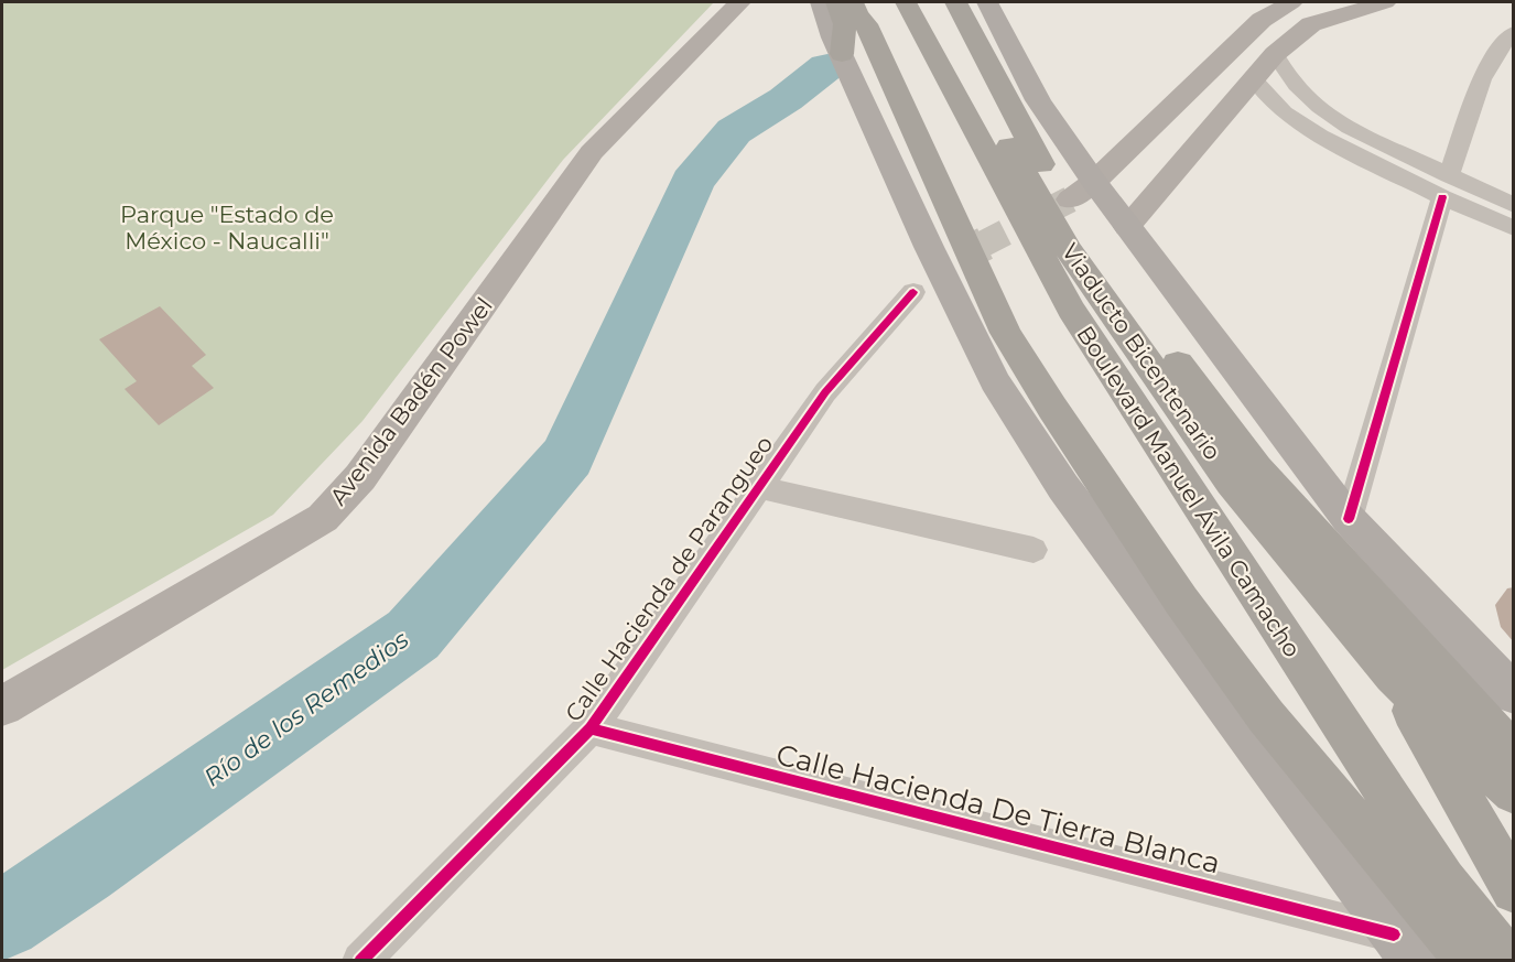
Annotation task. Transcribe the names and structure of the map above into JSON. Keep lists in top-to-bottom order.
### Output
{
  "streets": {
    "highway": ["Viaducto Bicentenario", "Boulevard Manuel Ávila Camacho"],
    "main road": ["Avenida Badén Powel"],
    "street": ["Calle Hacienda de Parangueo", "Calle Hacienda De Tierra Blanca"]
  },
  "crossings": [
    ["Calle Hacienda de Parangueo", "Calle Hacienda De Tierra Blanca"]
  ],
  "water": ["Río de los Remedios"],
  "parks": ["Parque \"Estado de México - Naucalli\""]
}
